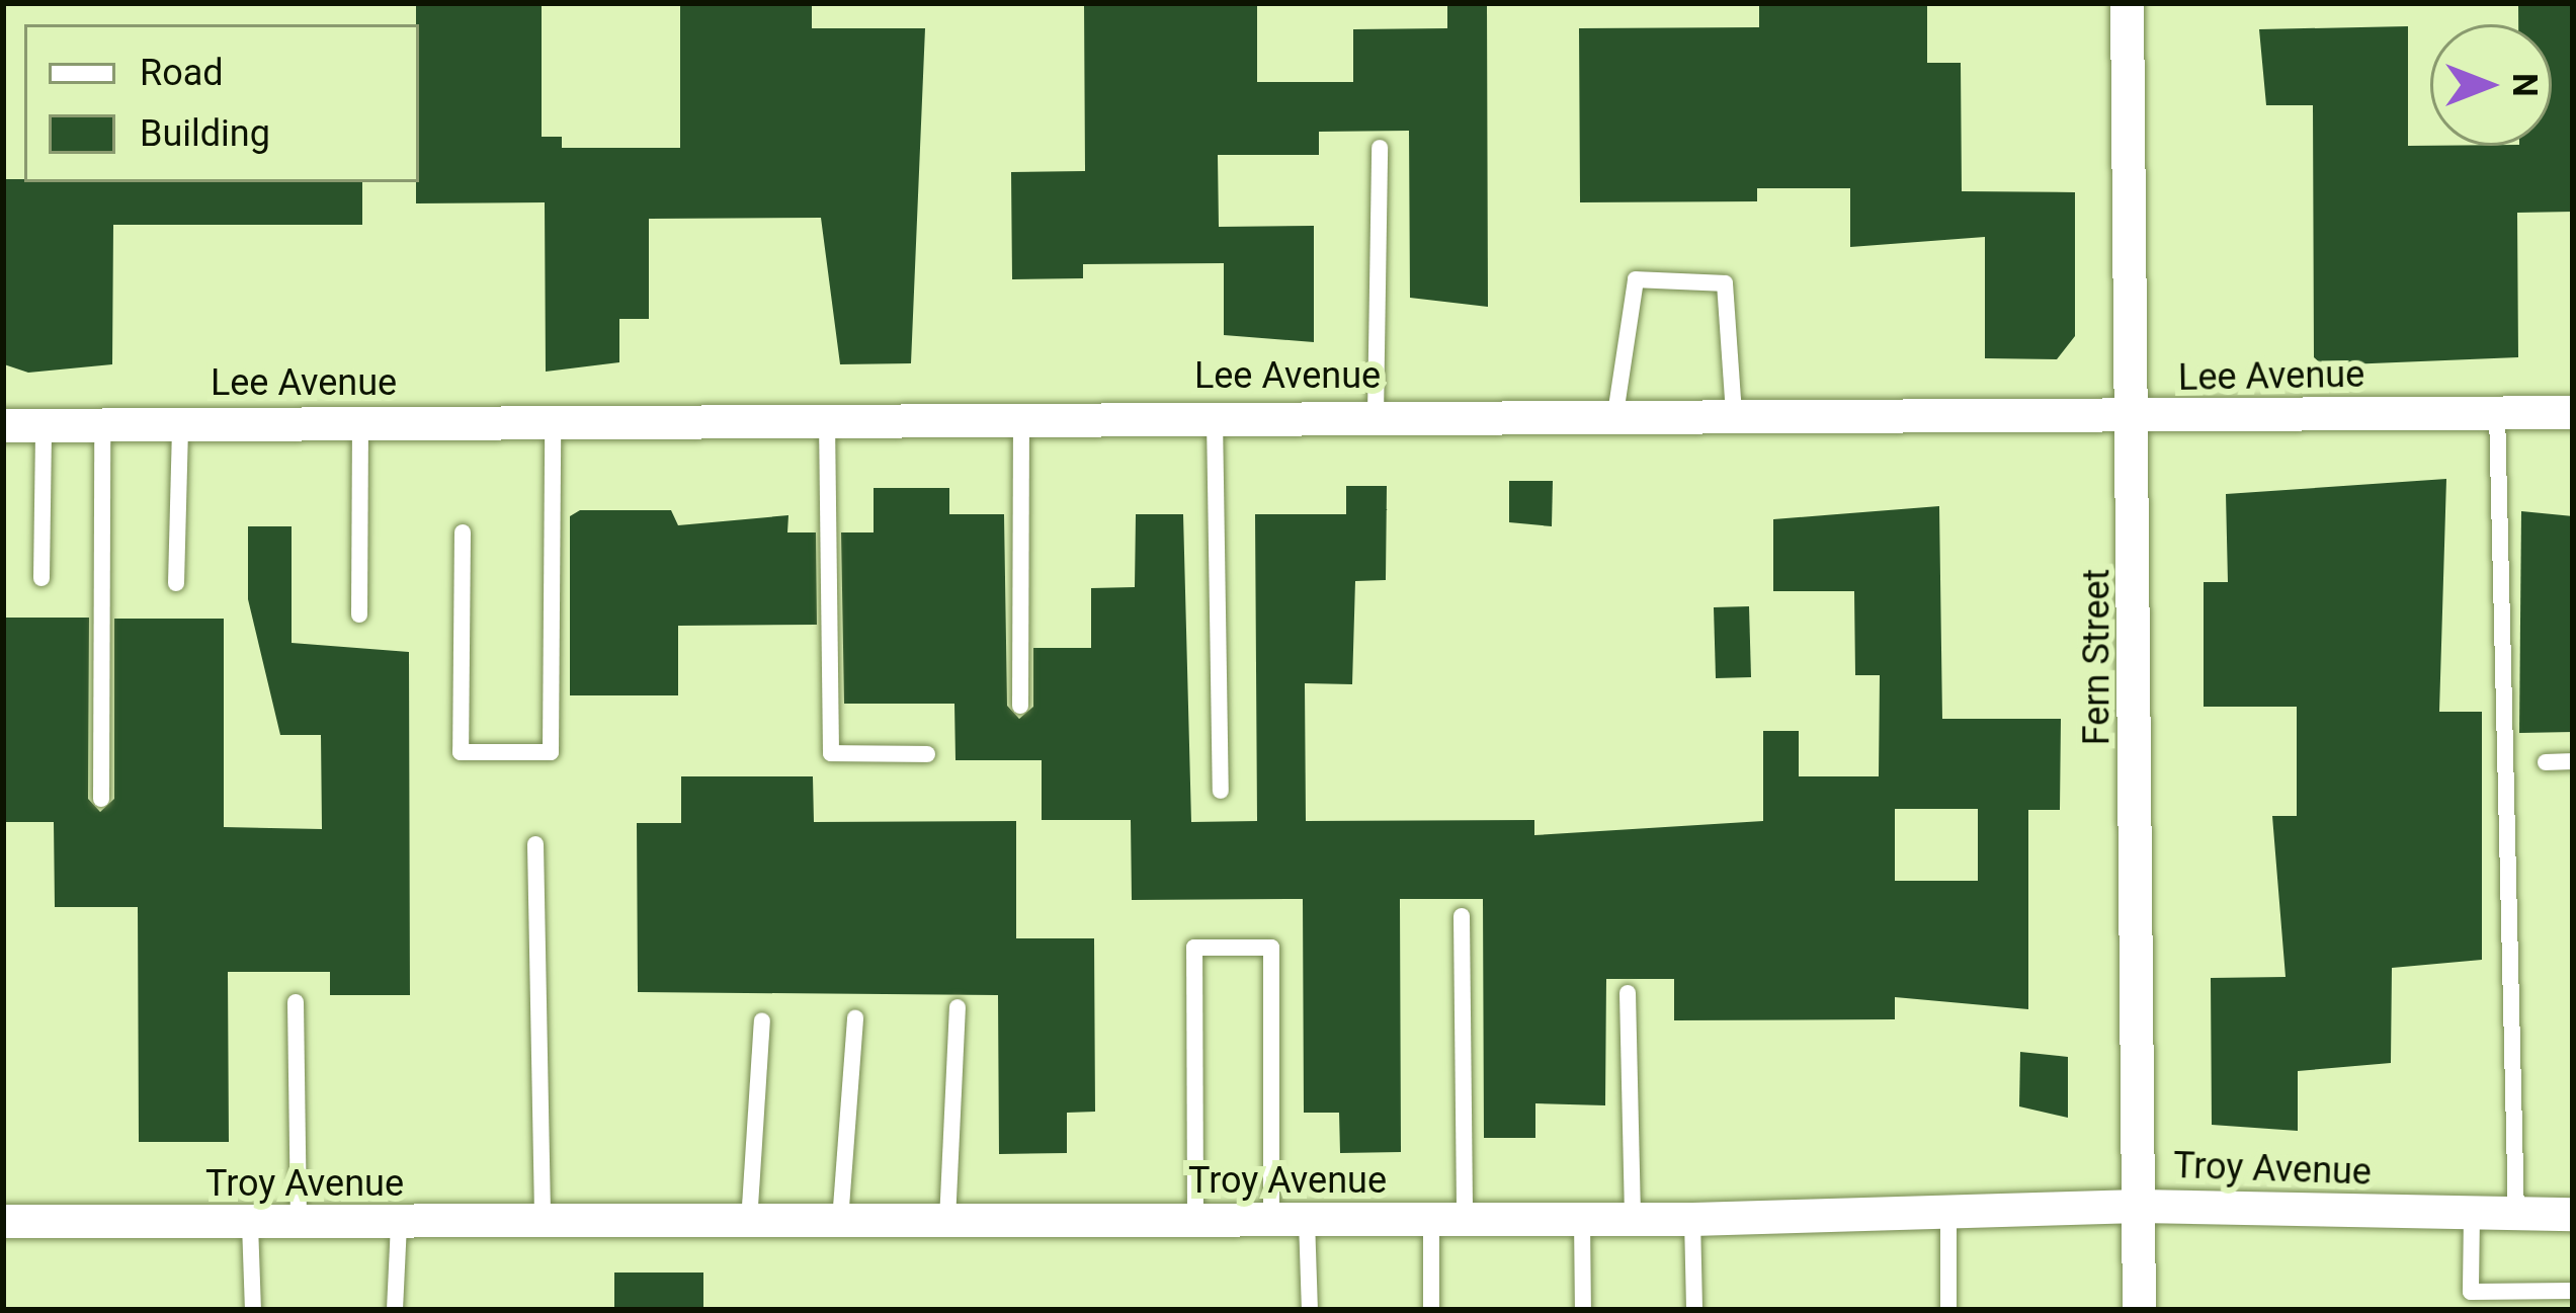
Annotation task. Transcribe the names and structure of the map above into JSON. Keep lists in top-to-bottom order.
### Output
{
  "streets": {
    "street": ["Lee Avenue", "Fern Street", "Troy Avenue"]
  },
  "crossings": [
    ["Lee Avenue", "Fern Street"],
    ["Fern Street", "Troy Avenue"]
  ],
  "legend": ["Road", "Building"],
  "north": "right"
}
